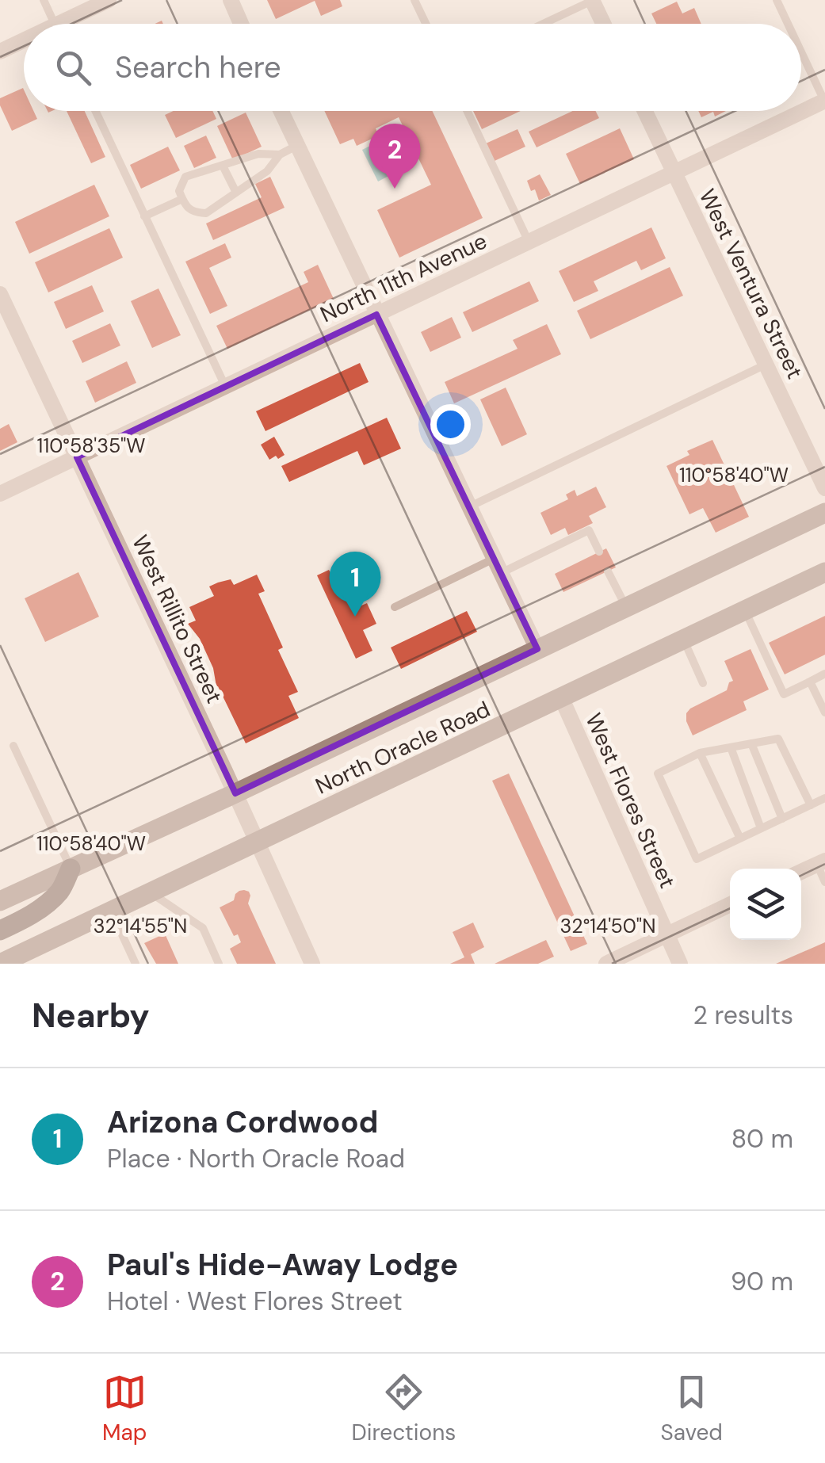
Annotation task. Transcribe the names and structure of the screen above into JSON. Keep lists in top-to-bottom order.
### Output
{
  "streets": {
    "main road": ["North Oracle Road"],
    "street": [
      "North 11th Avenue",
      "West Ventura Street",
      "West Rillito Street",
      "West Flores Street"
    ]
  },
  "crossings": [
    ["North 11th Avenue", "West Ventura Street"],
    ["North 11th Avenue", "West Rillito Street"],
    ["West Rillito Street", "North Oracle Road"],
    ["North Oracle Road", "West Flores Street"]
  ],
  "page": {
    "search": "Search here",
    "pins": ["2", "1"],
    "heading": ["Nearby", "2 results"],
    "list": [
      {
        "mark": "1",
        "name": "Arizona Cordwood",
        "note": "Place · North Oracle Road",
        "value": "80 m"
      },
      {
        "mark": "2",
        "name": "Paul's Hide-Away Lodge",
        "note": "Hotel · West Flores Street",
        "value": "90 m"
      }
    ],
    "nav": ["Map", "Directions", "Saved"]
  },
  "coordinates": [
    "110°58'35\"W",
    "110°58'40\"W",
    "32°14'55\"N",
    "32°14'50\"N"
  ]
}
